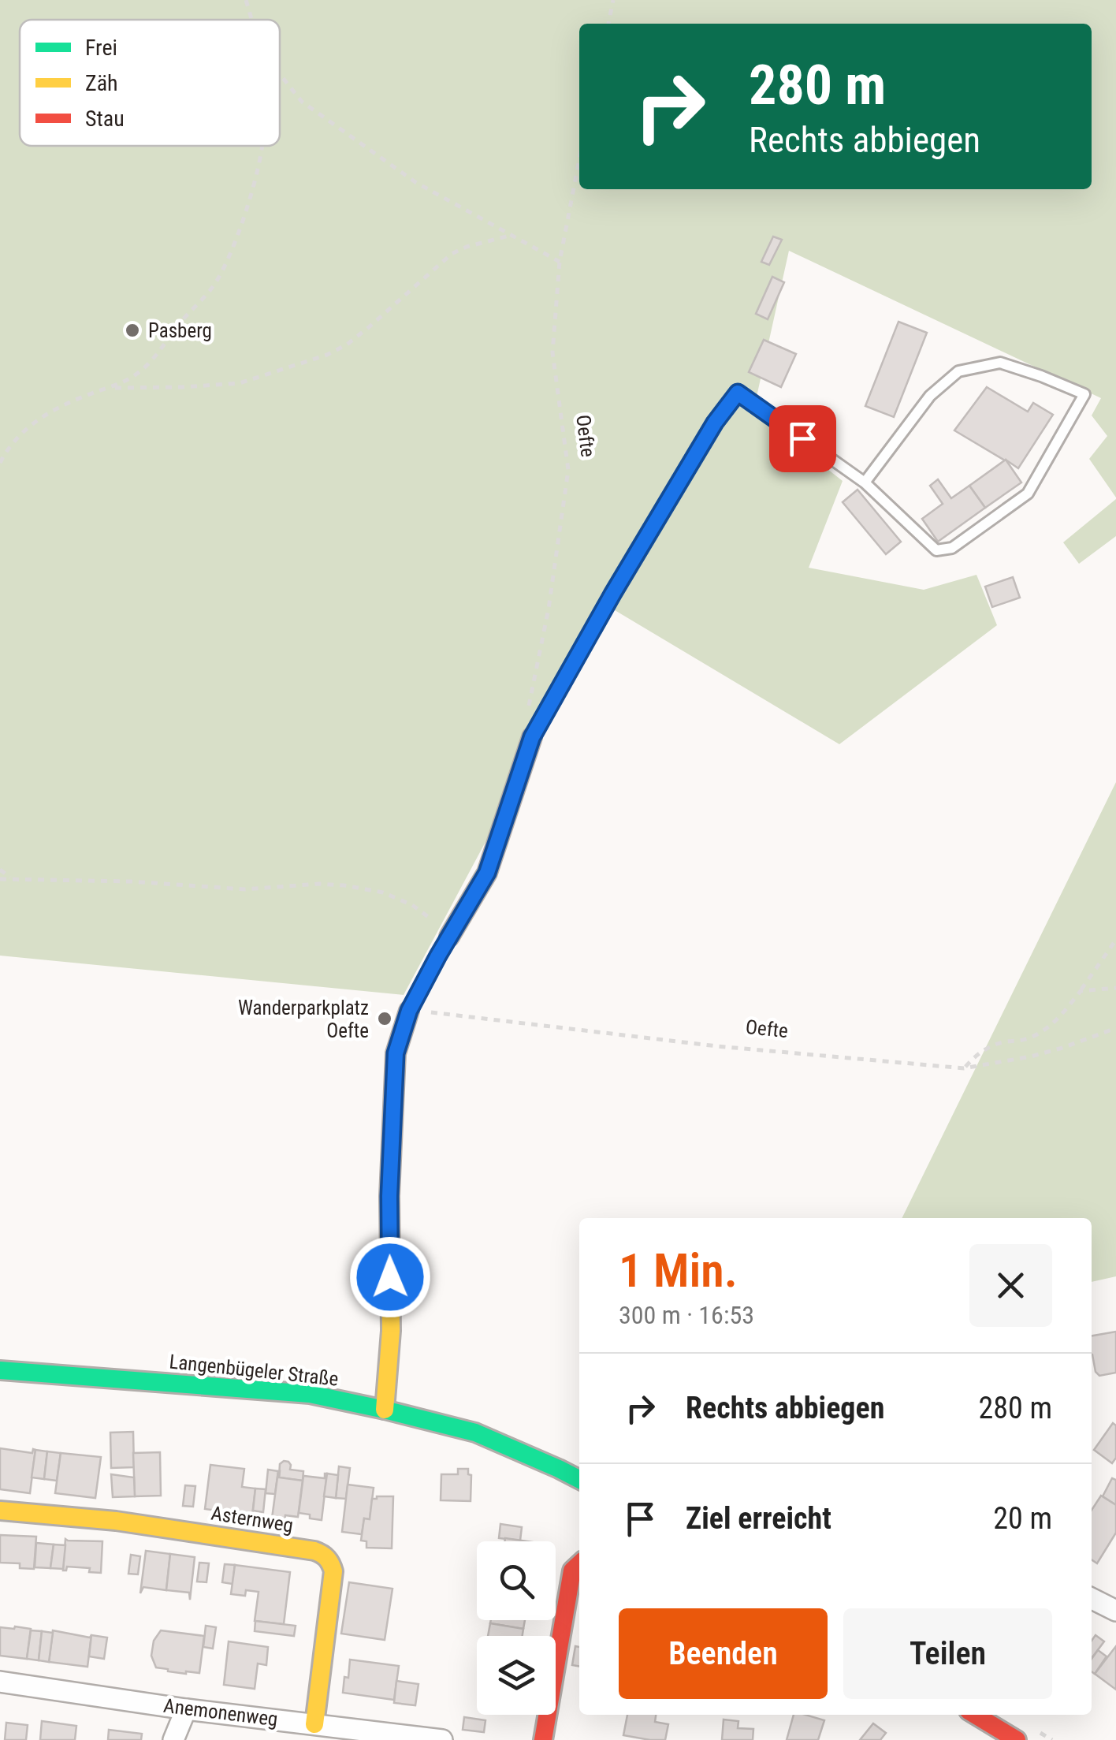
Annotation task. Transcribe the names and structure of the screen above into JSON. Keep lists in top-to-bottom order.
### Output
{
  "streets": {
    "street": ["Langenbügeler Straße", "Asternweg", "Anemonenweg"],
    "path": ["Oefte"]
  },
  "crossings": [
    ["Asternweg", "Anemonenweg"]
  ],
  "places": ["Pasberg", "Wanderparkplatz Oefte"],
  "legend": ["Frei", "Zäh", "Stau"],
  "page": {
    "turn": ["280 m", "Rechts abbiegen"],
    "heading": ["1 Min.", "300 m · 16:53"],
    "list": [
      {
        "name": "Rechts abbiegen",
        "value": "280 m"
      },
      {
        "name": "Ziel erreicht",
        "value": "20 m"
      }
    ],
    "buttons": ["Beenden", "Teilen"]
  }
}
